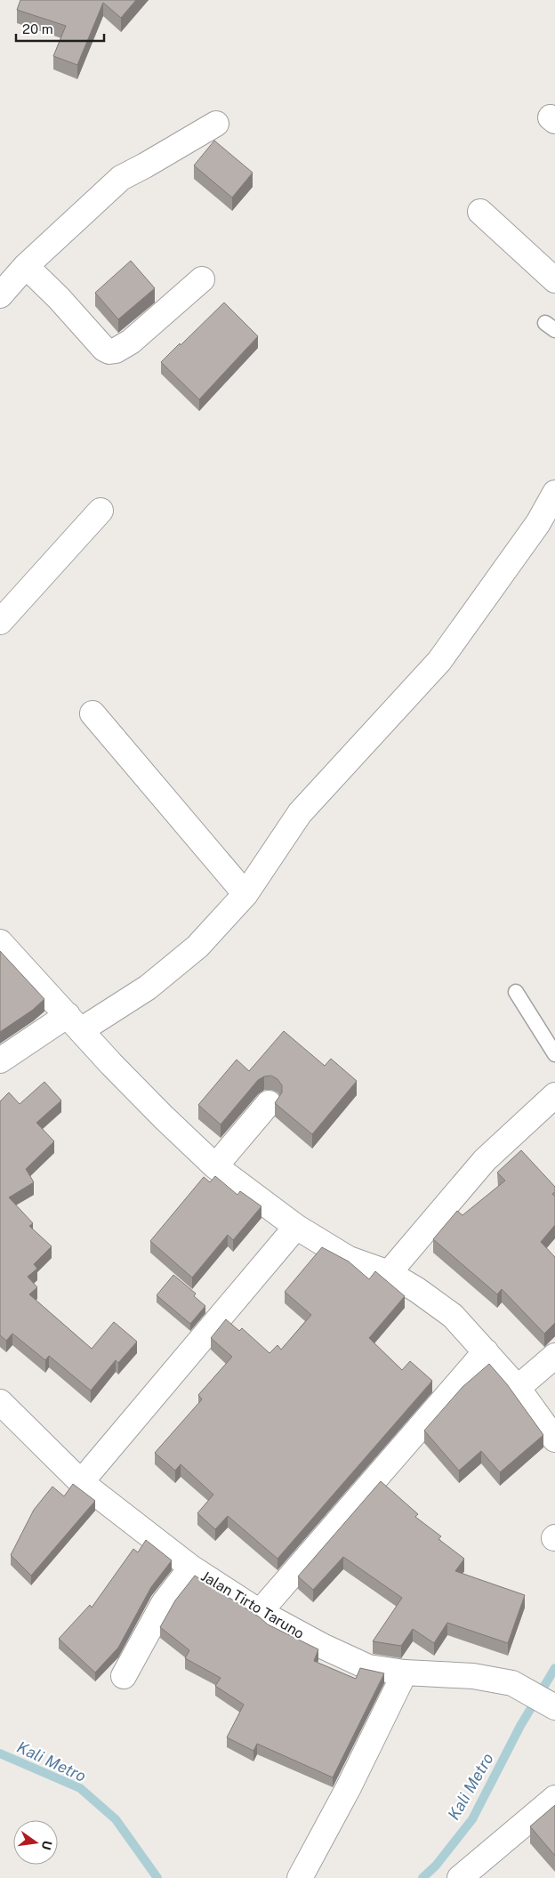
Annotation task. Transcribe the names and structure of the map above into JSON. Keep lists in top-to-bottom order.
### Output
{
  "streets": {
    "street": ["Jalan Tirto Taruno"]
  },
  "water": ["Kali Metro"],
  "scale_bar": "20 m",
  "north": "right"
}
